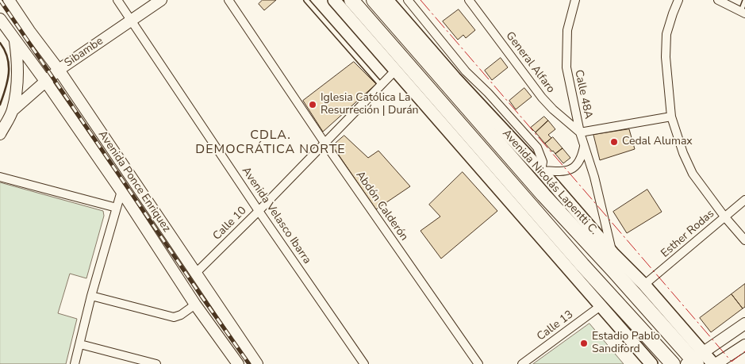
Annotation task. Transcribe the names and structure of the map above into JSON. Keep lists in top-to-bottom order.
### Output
{
  "streets": {
    "highway": ["Avenida Nicolás Lapentti C."],
    "street": [
      "Sibambe",
      "General Alfaro",
      "Calle 48A",
      "Avenida Ponce Enriquez",
      "Abdón Calderón",
      "Avenida Velasco Ibarra",
      "Calle 10",
      "Esther Rodas",
      "Calle 13"
    ]
  },
  "crossings": [
    ["Sibambe", "Avenida Ponce Enriquez"],
    ["Sibambe", "Avenida Velasco Ibarra"],
    ["General Alfaro", "Calle 48A"],
    ["Calle 48A", "Avenida Nicolás Lapentti C."],
    ["Avenida Ponce Enriquez", "Calle 10"],
    ["Avenida Nicolás Lapentti C.", "Esther Rodas"],
    ["Abdón Calderón", "Calle 10"],
    ["Avenida Velasco Ibarra", "Calle 10"]
  ],
  "districts": ["CDLA. DEMOCRÁTICA NORTE"],
  "places": ["Iglesia Católica La Resurreción | Durán", "Cedal Alumax", "Estadio Pablo Sandiford"]
}
